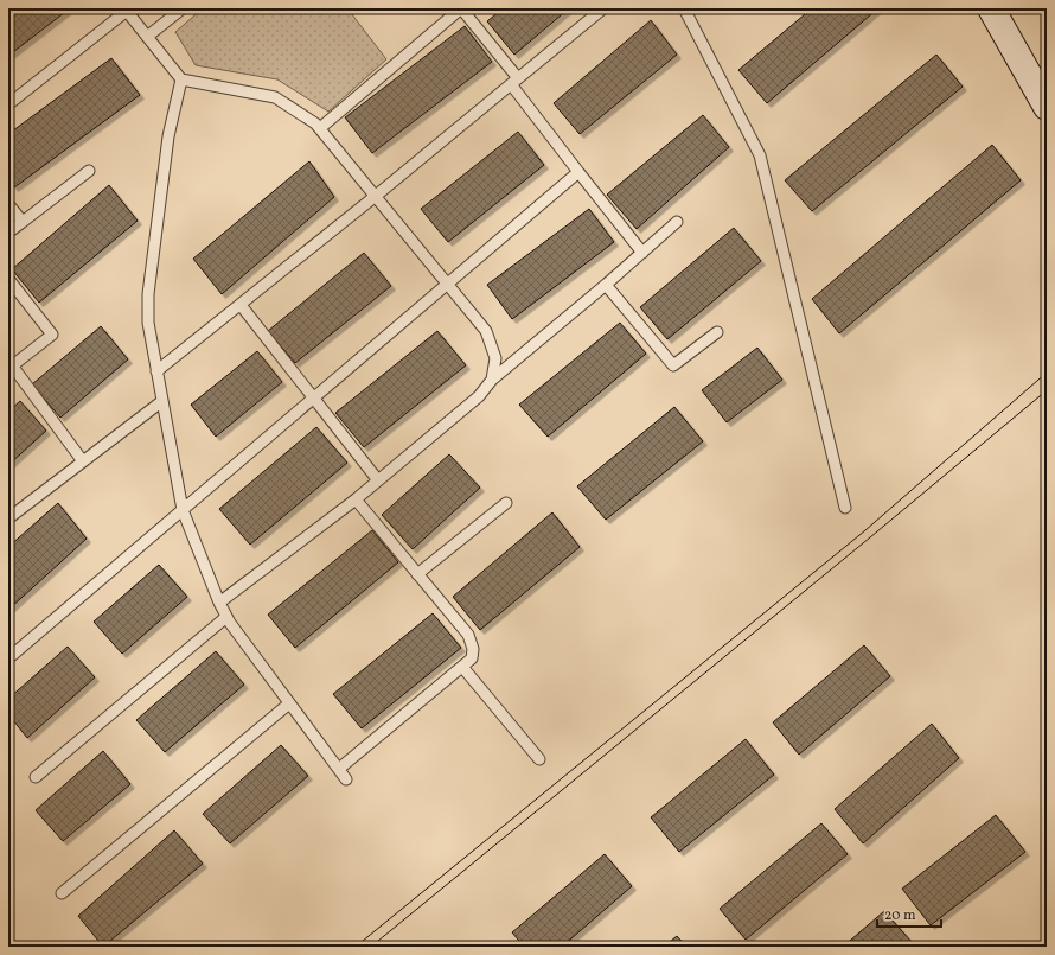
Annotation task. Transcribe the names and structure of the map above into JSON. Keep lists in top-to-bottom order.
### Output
{
  "scale_bar": "20 m"
}
